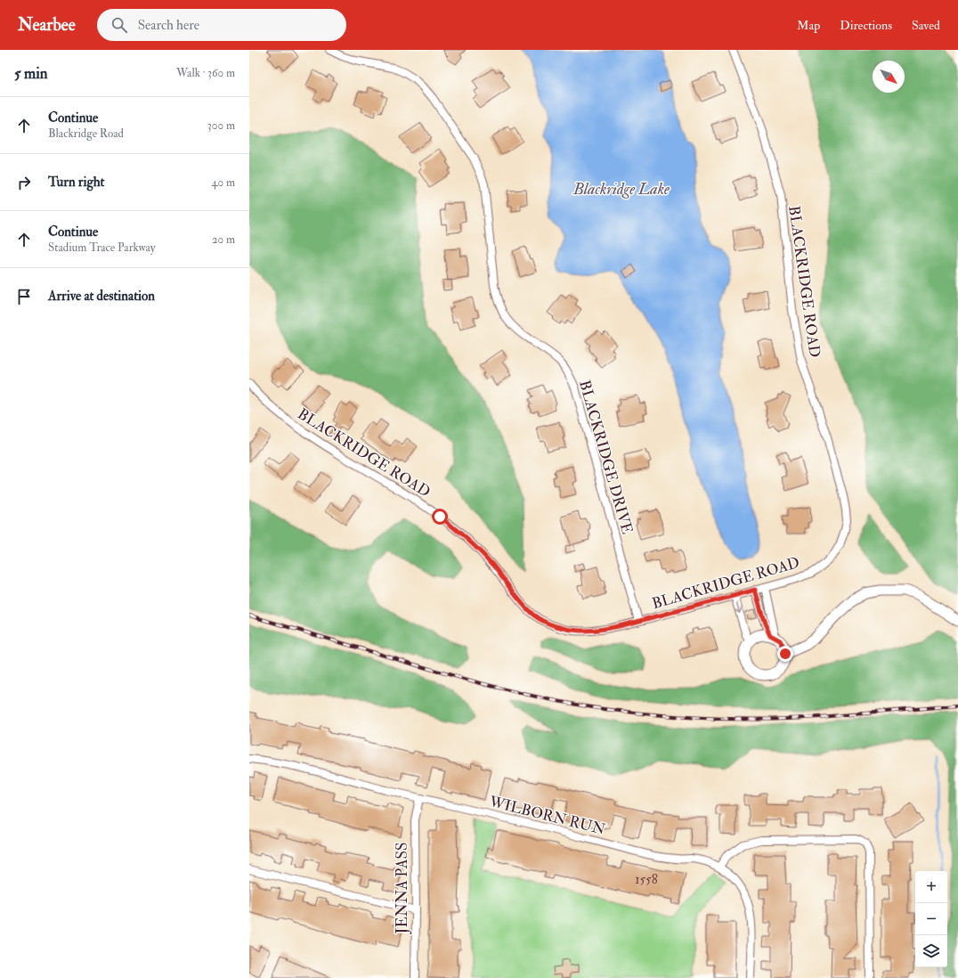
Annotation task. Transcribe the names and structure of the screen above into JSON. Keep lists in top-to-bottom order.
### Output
{
  "streets": {
    "street": [
      "BLACKRIDGE ROAD",
      "BLACKRIDGE DRIVE",
      "WILBORN RUN",
      "JENNA PASS"
    ]
  },
  "crossings": [
    ["BLACKRIDGE ROAD", "BLACKRIDGE DRIVE"],
    ["WILBORN RUN", "JENNA PASS"]
  ],
  "water": ["Blackridge Lake"],
  "house_numbers": ["1558"],
  "north": "bottom right",
  "page": {
    "header": "Nearbee",
    "search": "Search here",
    "nav": ["Map", "Directions", "Saved"],
    "heading": ["5 min", "Walk · 360 m"],
    "list": [
      ["Continue", "Blackridge Road", "300 m"],
      ["Turn right", "40 m"],
      ["Continue", "Stadium Trace Parkway", "20 m"],
      "Arrive at destination"
    ],
    "map_buttons": ["+", "−"]
  }
}
